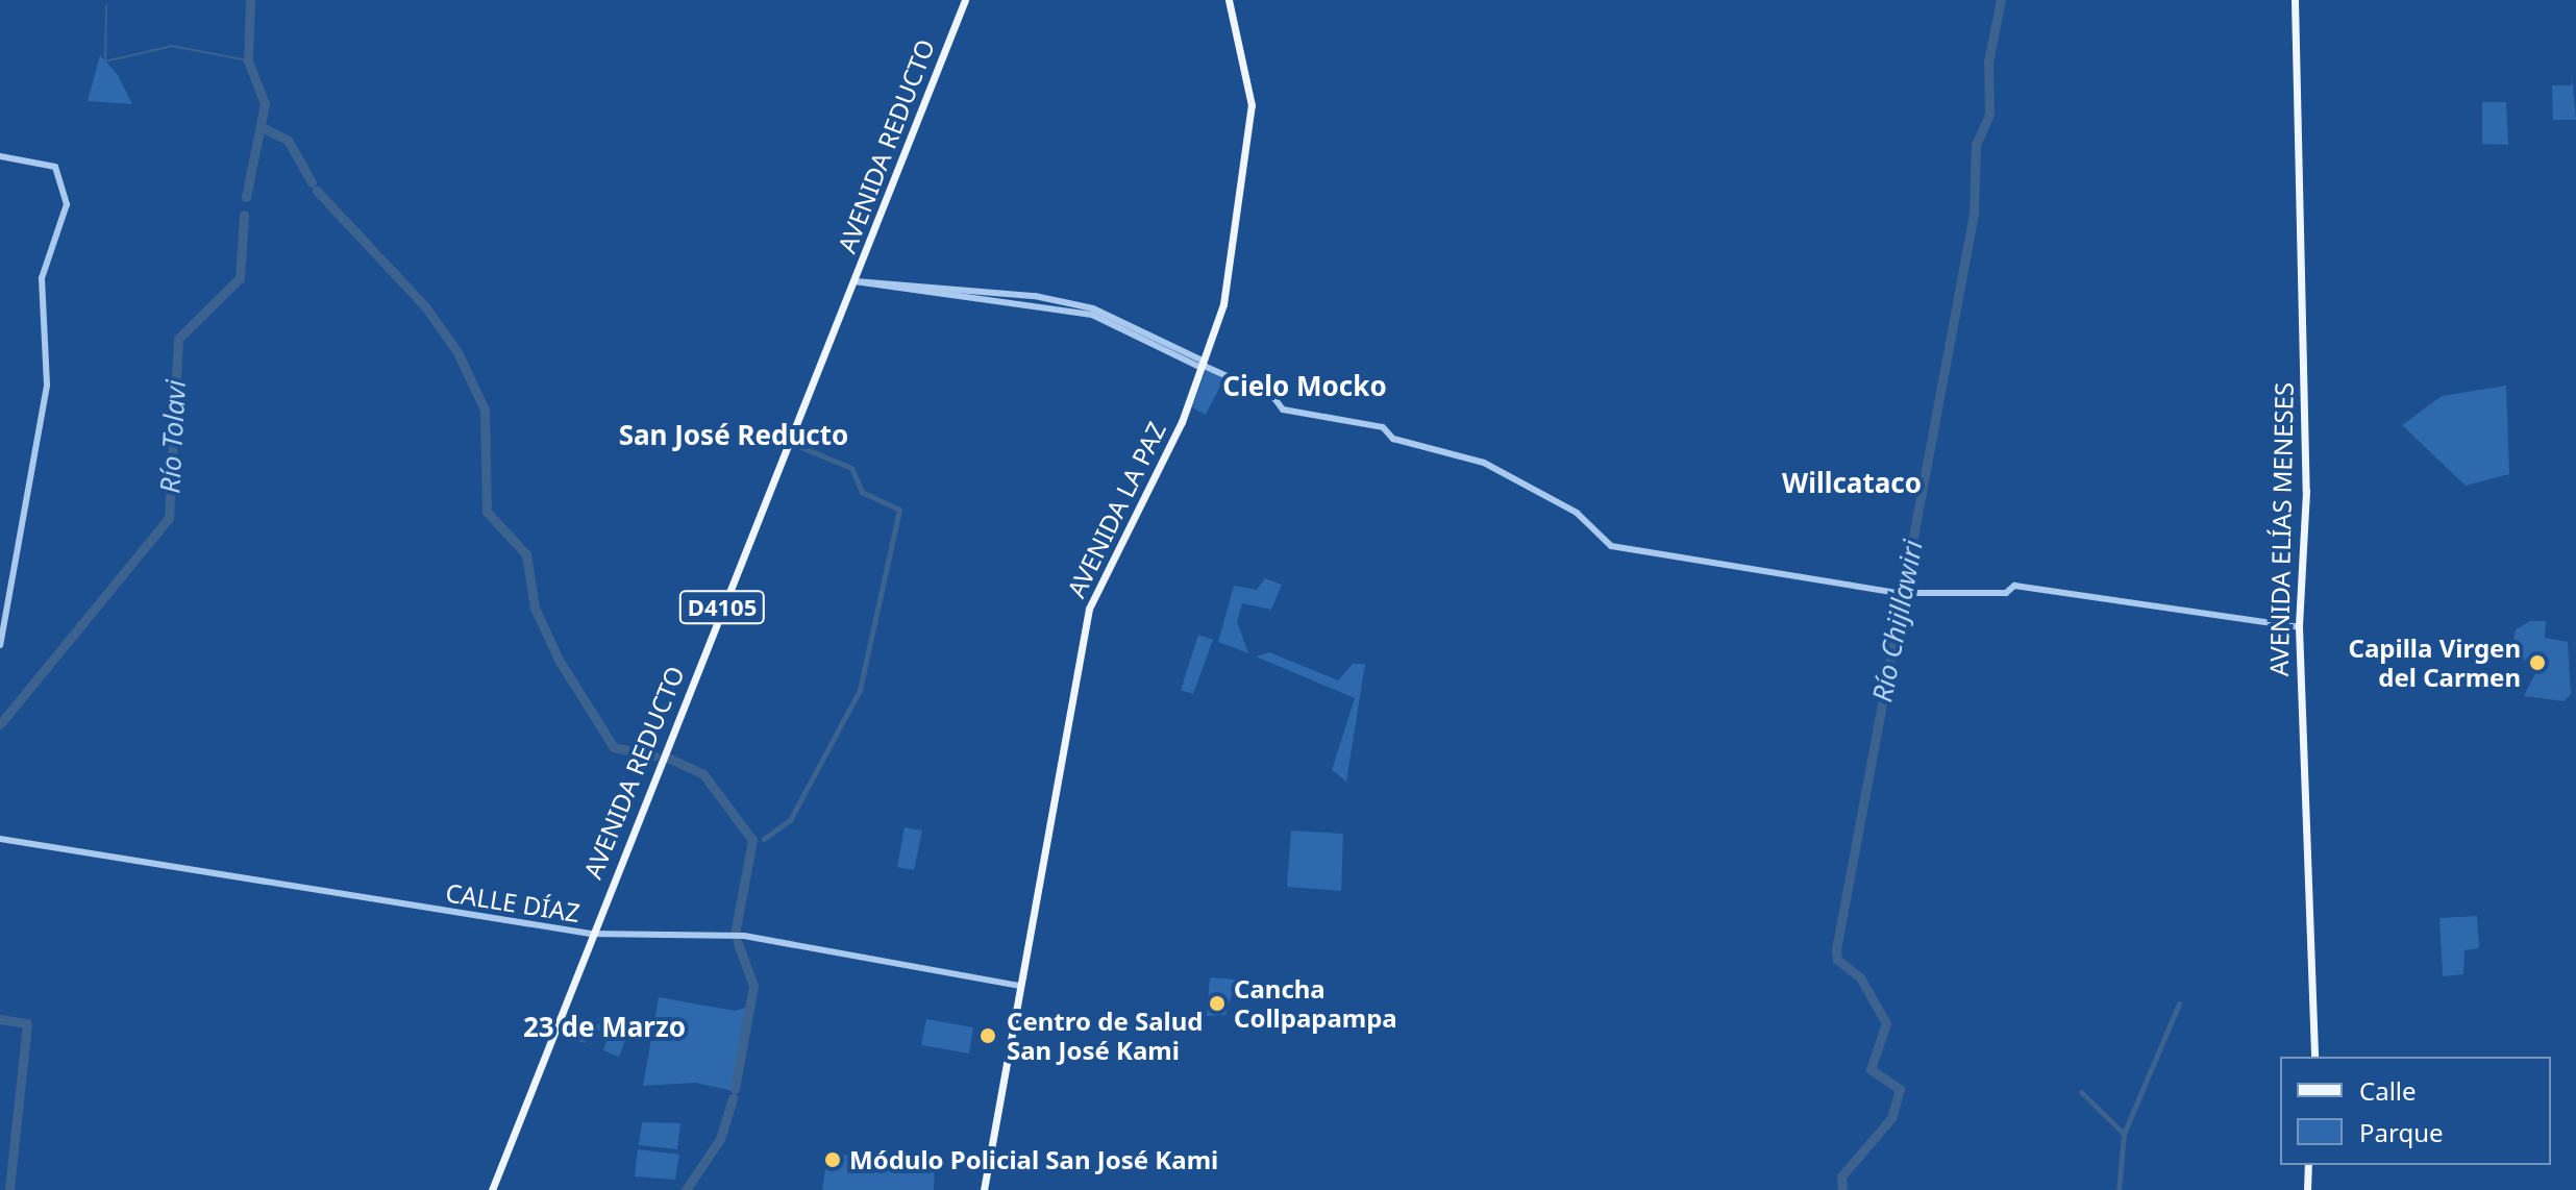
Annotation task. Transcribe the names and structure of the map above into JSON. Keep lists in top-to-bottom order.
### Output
{
  "streets": {
    "main road": [
      "AVENIDA REDUCTO",
      "AVENIDA LA PAZ",
      "AVENIDA ELÍAS MENESES",
      "D4105"
    ],
    "street": ["CALLE DÍAZ"]
  },
  "crossings": [
    ["AVENIDA REDUCTO", "CALLE DÍAZ"],
    ["AVENIDA LA PAZ", "CALLE DÍAZ"]
  ],
  "districts": [
    "Cielo Mocko",
    "San José Reducto",
    "Willcataco",
    "23 de Marzo"
  ],
  "water": ["Río Tolavi", "Río Chijllawiri"],
  "places": [
    "Capilla Virgen del Carmen",
    "Cancha Collpapampa",
    "Centro de Salud San José Kami",
    "Módulo Policial San José Kami"
  ],
  "legend": ["Calle", "Parque"]
}
